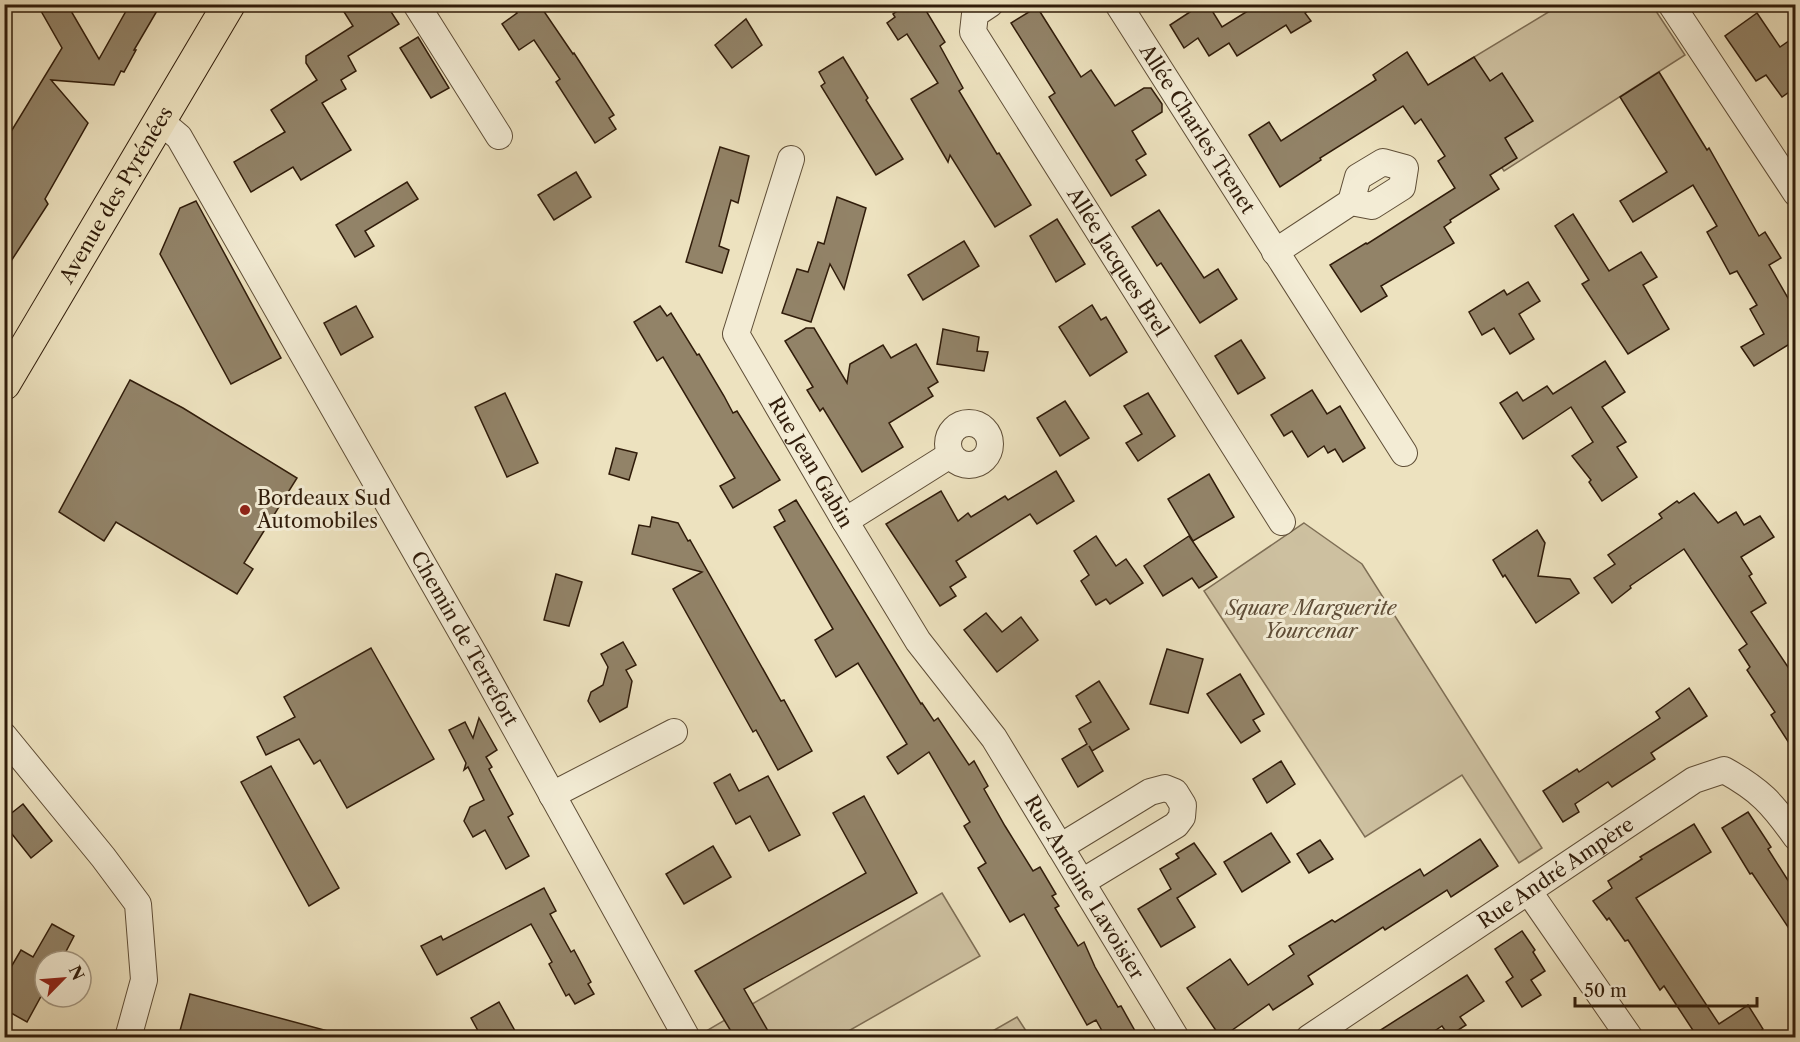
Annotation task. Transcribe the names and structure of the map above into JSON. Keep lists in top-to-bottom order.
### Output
{
  "streets": {
    "main road": ["Avenue des Pyrénées"],
    "street": [
      "Allée Charles Trenet",
      "Allée Jacques Brel",
      "Rue Jean Gabin",
      "Chemin de Terrefort",
      "Rue André Ampère",
      "Rue Antoine Lavoisier"
    ]
  },
  "crossings": [
    ["Avenue des Pyrénées", "Chemin de Terrefort"],
    ["Rue Jean Gabin", "Rue Antoine Lavoisier"]
  ],
  "parks": ["Square Marguerite Yourcenar"],
  "places": ["Bordeaux Sud Automobiles"],
  "scale_bar": "50 m",
  "north": "top right"
}
